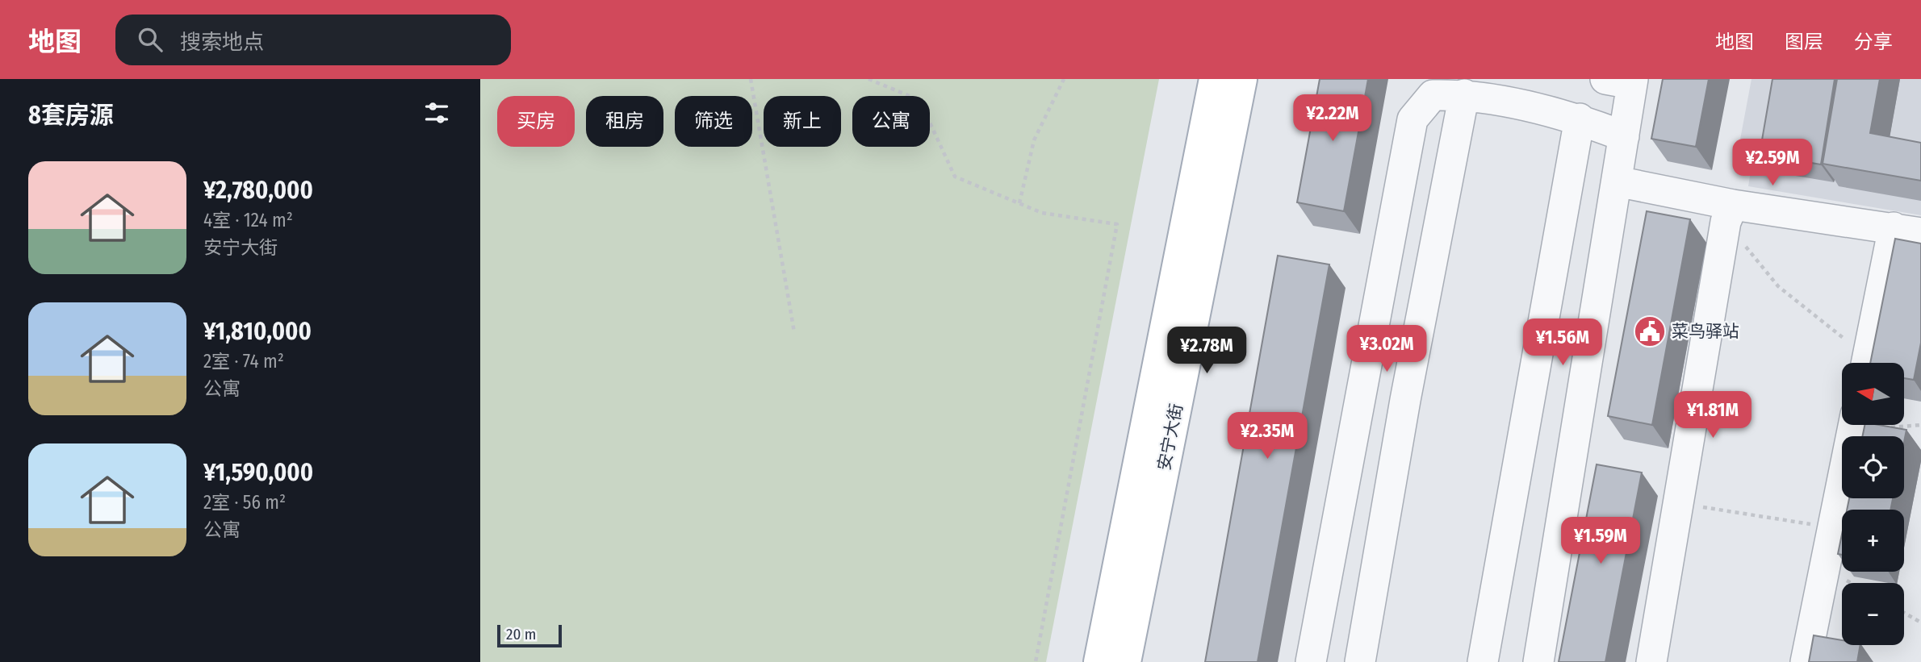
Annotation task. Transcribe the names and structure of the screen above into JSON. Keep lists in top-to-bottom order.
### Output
{
  "streets": {
    "main road": ["安宁大街"]
  },
  "places": {
    "public building": ["菜鸟驿站"]
  },
  "scale_bar": "20 m",
  "north": "left",
  "page": {
    "header": "地图",
    "search": "搜索地点",
    "nav": ["地图", "图层", "分享"],
    "heading": "8套房源",
    "price": [
      "¥2.22M",
      "¥2.59M",
      "¥1.56M",
      "¥3.02M",
      "¥2.78M",
      "¥1.81M",
      "¥2.35M",
      "¥1.59M"
    ],
    "chip": [
      "买房",
      "租房",
      "筛选",
      "新上",
      "公寓"
    ],
    "list": [
      {
        "name": "¥2,780,000",
        "note": "4室 · 124 m² · 安宁大街"
      },
      {
        "name": "¥1,810,000",
        "note": "2室 · 74 m² · 公寓"
      },
      {
        "name": "¥1,590,000",
        "note": "2室 · 56 m² · 公寓"
      }
    ],
    "map_buttons": ["+", "−"],
    "scale": "20 m"
  }
}
